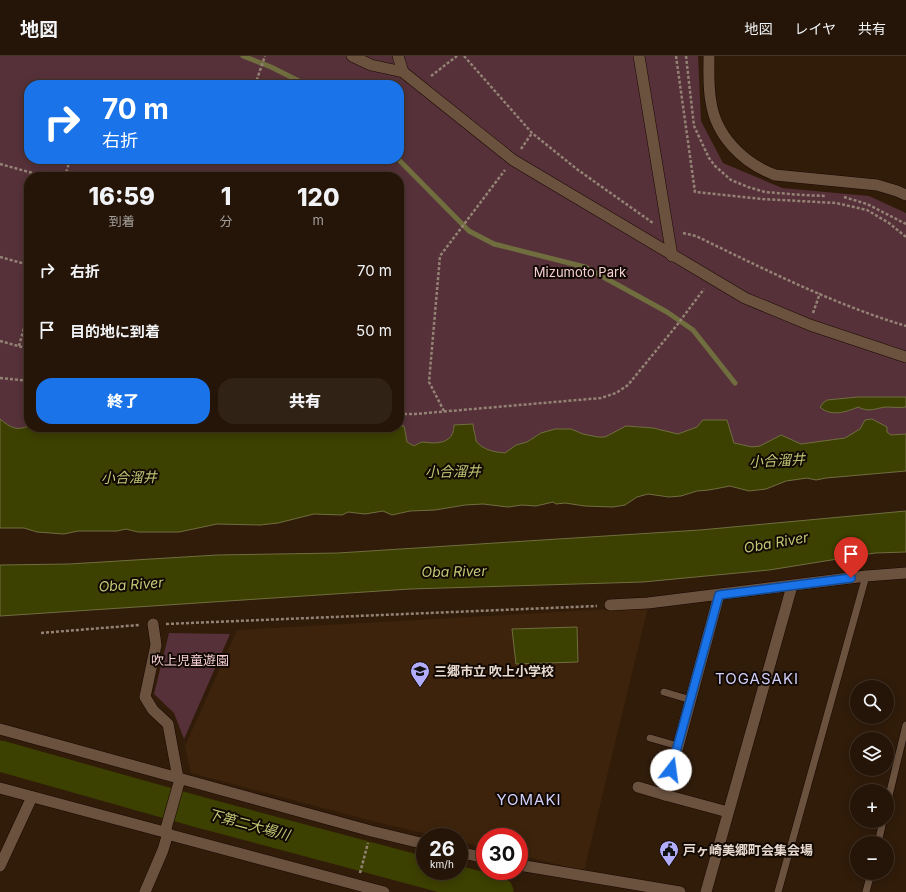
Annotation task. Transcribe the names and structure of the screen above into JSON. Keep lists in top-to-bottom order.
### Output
{
  "districts": ["TOGASAKI", "YOMAKI"],
  "water": ["小合溜井", "Oba River", "下第二大場川"],
  "parks": ["Mizumoto Park", "吹上児童遊園"],
  "places": {
    "school or university": ["三郷市立 吹上小学校"],
    "public building": ["戸ヶ崎美郷町会集会場"]
  },
  "page": {
    "header": "地図",
    "nav": ["地図", "レイヤ", "共有"],
    "turn": ["70 m", "右折"],
    "eta": [
      "16:59",
      "到着",
      "1",
      "分",
      "120",
      "m"
    ],
    "list": [
      {
        "name": "右折",
        "value": "70 m"
      },
      {
        "name": "目的地に到着",
        "value": "50 m"
      }
    ],
    "buttons": ["終了", "共有"],
    "map_buttons": ["+", "−"],
    "speed": "26 km/h",
    "limit": "30"
  }
}
